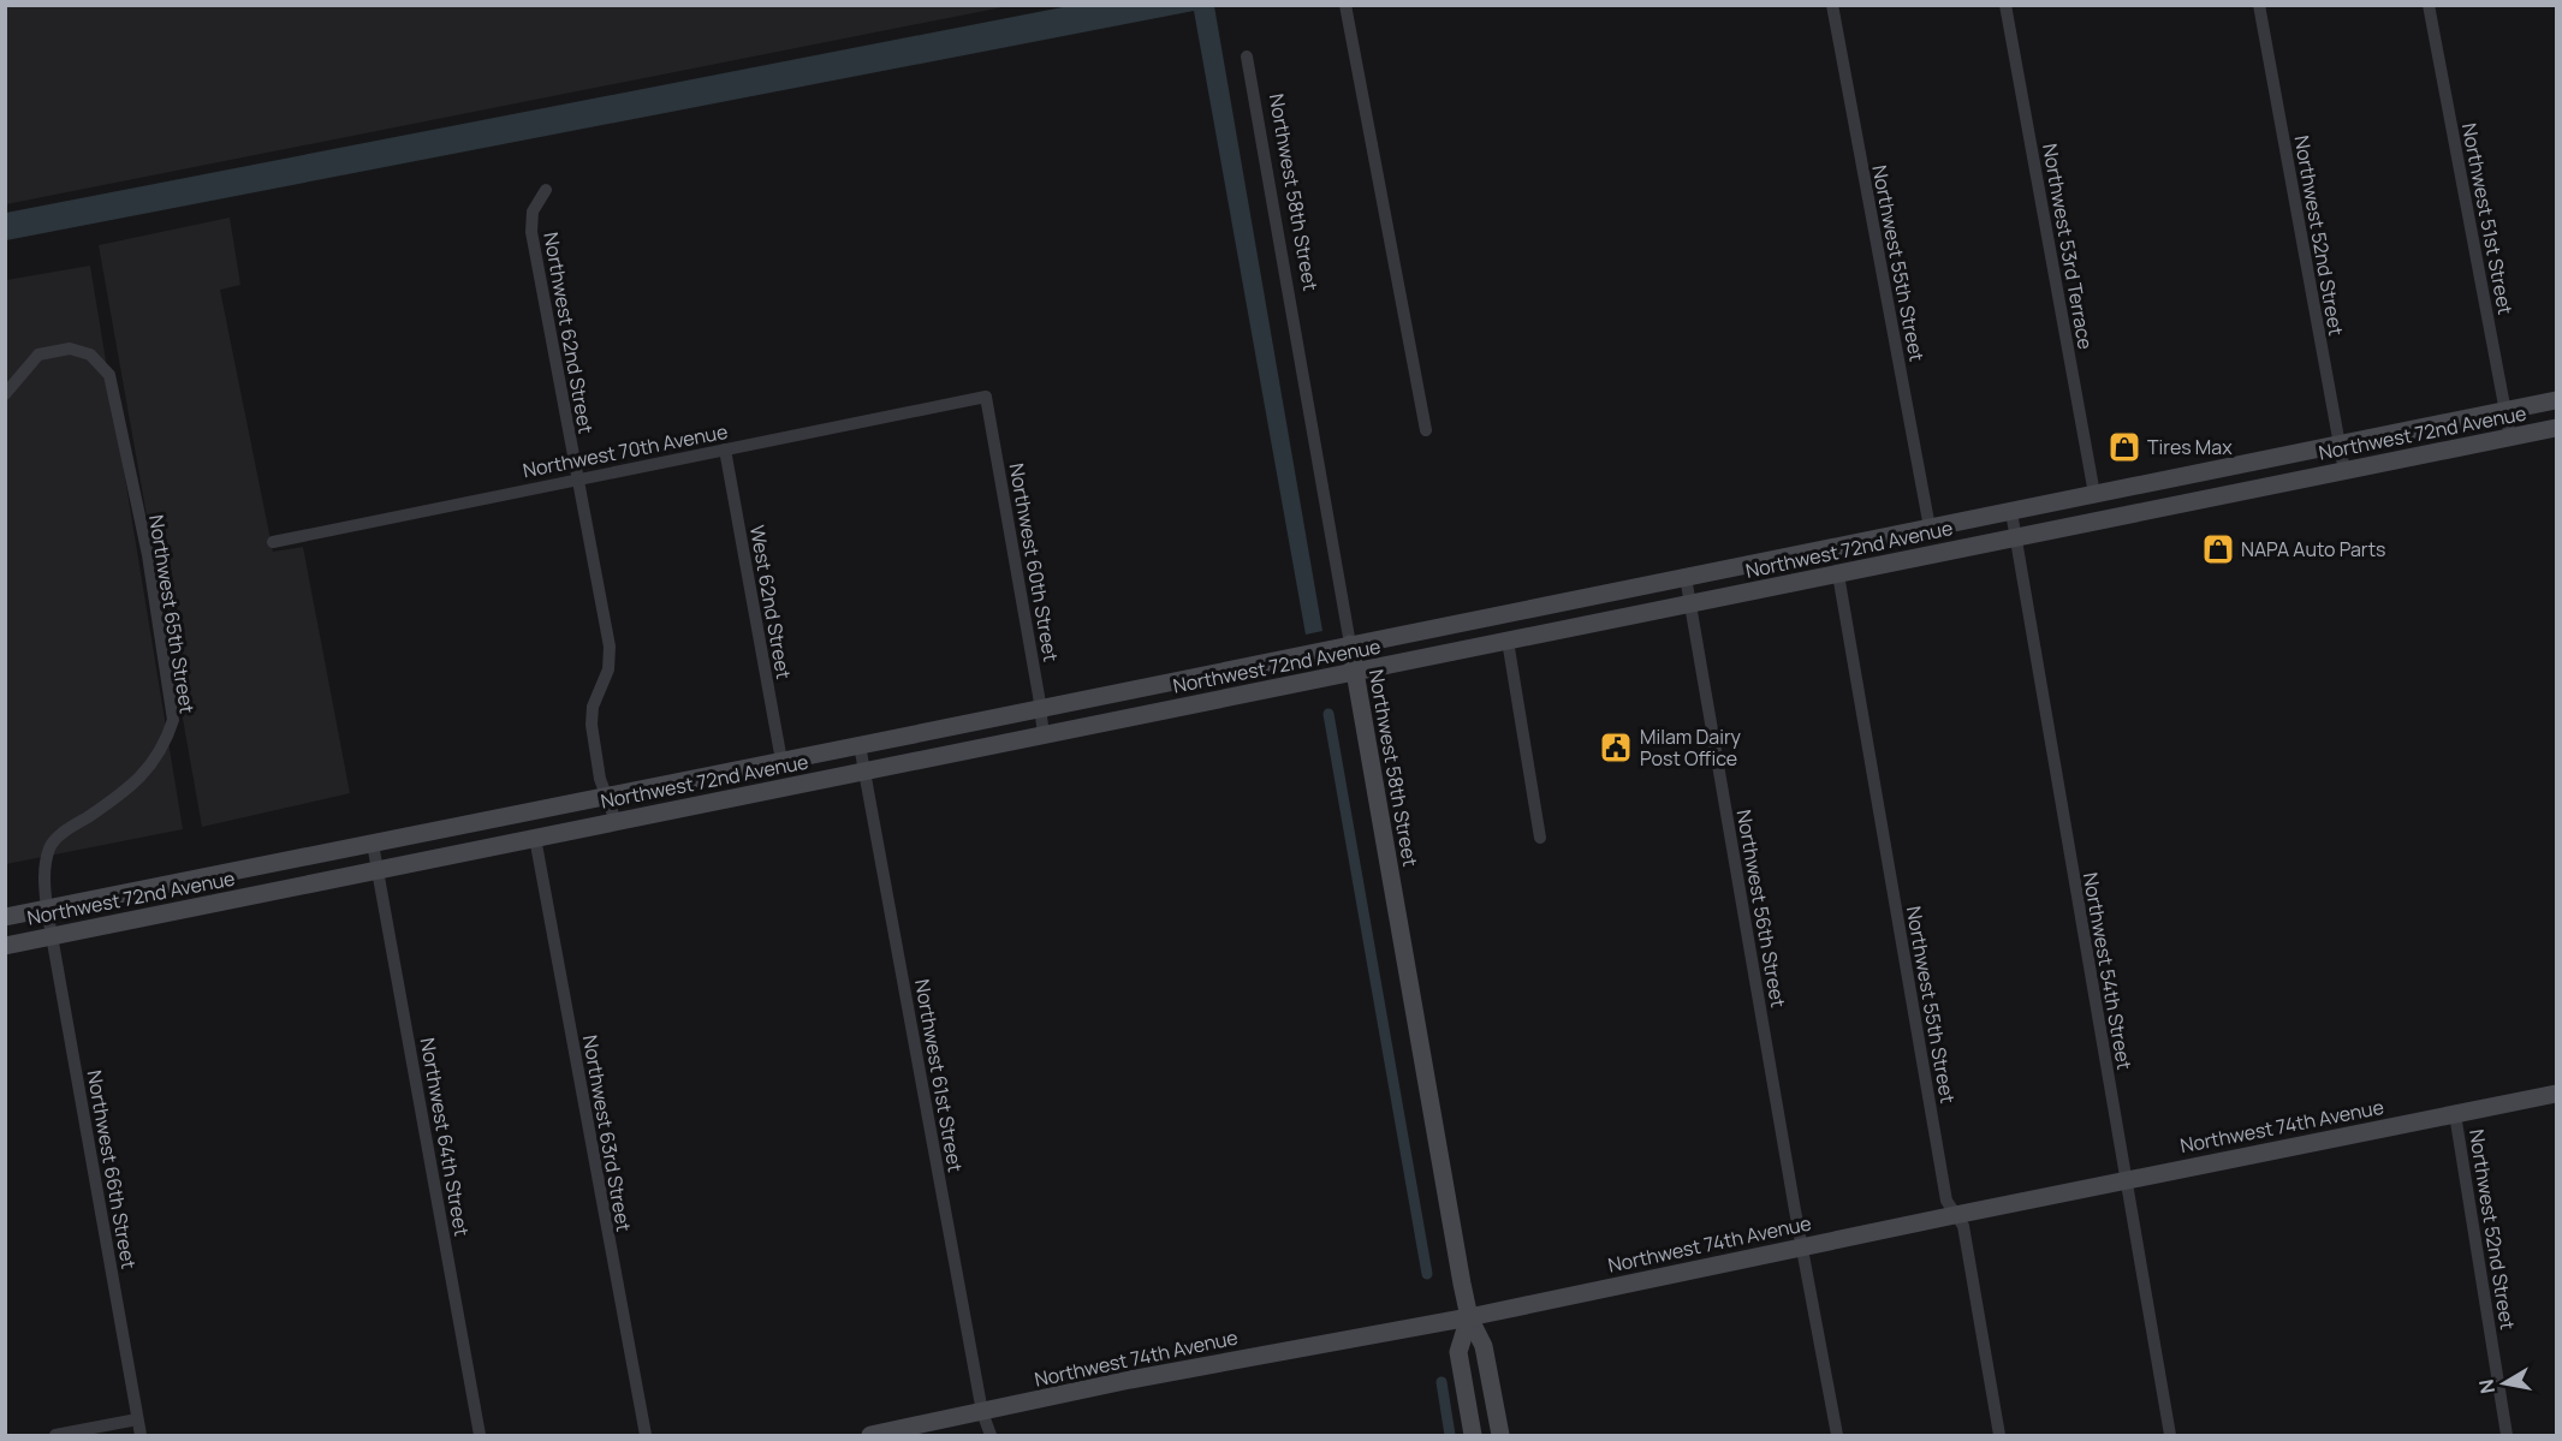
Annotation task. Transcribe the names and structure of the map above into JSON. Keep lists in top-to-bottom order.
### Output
{
  "streets": {
    "main road": ["Northwest 58th Street", "Northwest 72nd Avenue", "Northwest 74th Avenue"],
    "street": [
      "Northwest 51st Street",
      "Northwest 52nd Street",
      "Northwest 53rd Terrace",
      "Northwest 55th Street",
      "Northwest 62nd Street",
      "Northwest 70th Avenue",
      "Northwest 60th Street",
      "West 62nd Street",
      "Northwest 65th Street",
      "Northwest 56th Street",
      "Northwest 54th Street",
      "Northwest 61st Street",
      "Northwest 63rd Street",
      "Northwest 64th Street",
      "Northwest 66th Street"
    ]
  },
  "crossings": [
    ["Northwest 58th Street", "Northwest 72nd Avenue"],
    ["Northwest 58th Street", "Northwest 74th Avenue"],
    ["Northwest 51st Street", "Northwest 72nd Avenue"],
    ["Northwest 52nd Street", "Northwest 72nd Avenue"],
    ["Northwest 52nd Street", "Northwest 74th Avenue"],
    ["Northwest 53rd Terrace", "Northwest 72nd Avenue"],
    ["Northwest 55th Street", "Northwest 72nd Avenue"],
    ["Northwest 55th Street", "Northwest 74th Avenue"],
    ["Northwest 62nd Street", "Northwest 72nd Avenue"],
    ["Northwest 62nd Street", "Northwest 70th Avenue"],
    ["Northwest 72nd Avenue", "Northwest 60th Street"],
    ["Northwest 72nd Avenue", "West 62nd Street"],
    ["Northwest 72nd Avenue", "Northwest 65th Street"],
    ["Northwest 72nd Avenue", "Northwest 56th Street"],
    ["Northwest 72nd Avenue", "Northwest 54th Street"],
    ["Northwest 72nd Avenue", "Northwest 61st Street"],
    ["Northwest 72nd Avenue", "Northwest 63rd Street"],
    ["Northwest 72nd Avenue", "Northwest 64th Street"],
    ["Northwest 72nd Avenue", "Northwest 66th Street"],
    ["Northwest 70th Avenue", "Northwest 60th Street"],
    ["Northwest 70th Avenue", "West 62nd Street"],
    ["Northwest 65th Street", "Northwest 66th Street"],
    ["Northwest 56th Street", "Northwest 74th Avenue"],
    ["Northwest 54th Street", "Northwest 74th Avenue"],
    ["Northwest 61st Street", "Northwest 74th Avenue"]
  ],
  "places": {
    "shop": ["Tires Max", "NAPA Auto Parts"],
    "public building": ["Milam Dairy Post Office"]
  },
  "north": "left"
}
